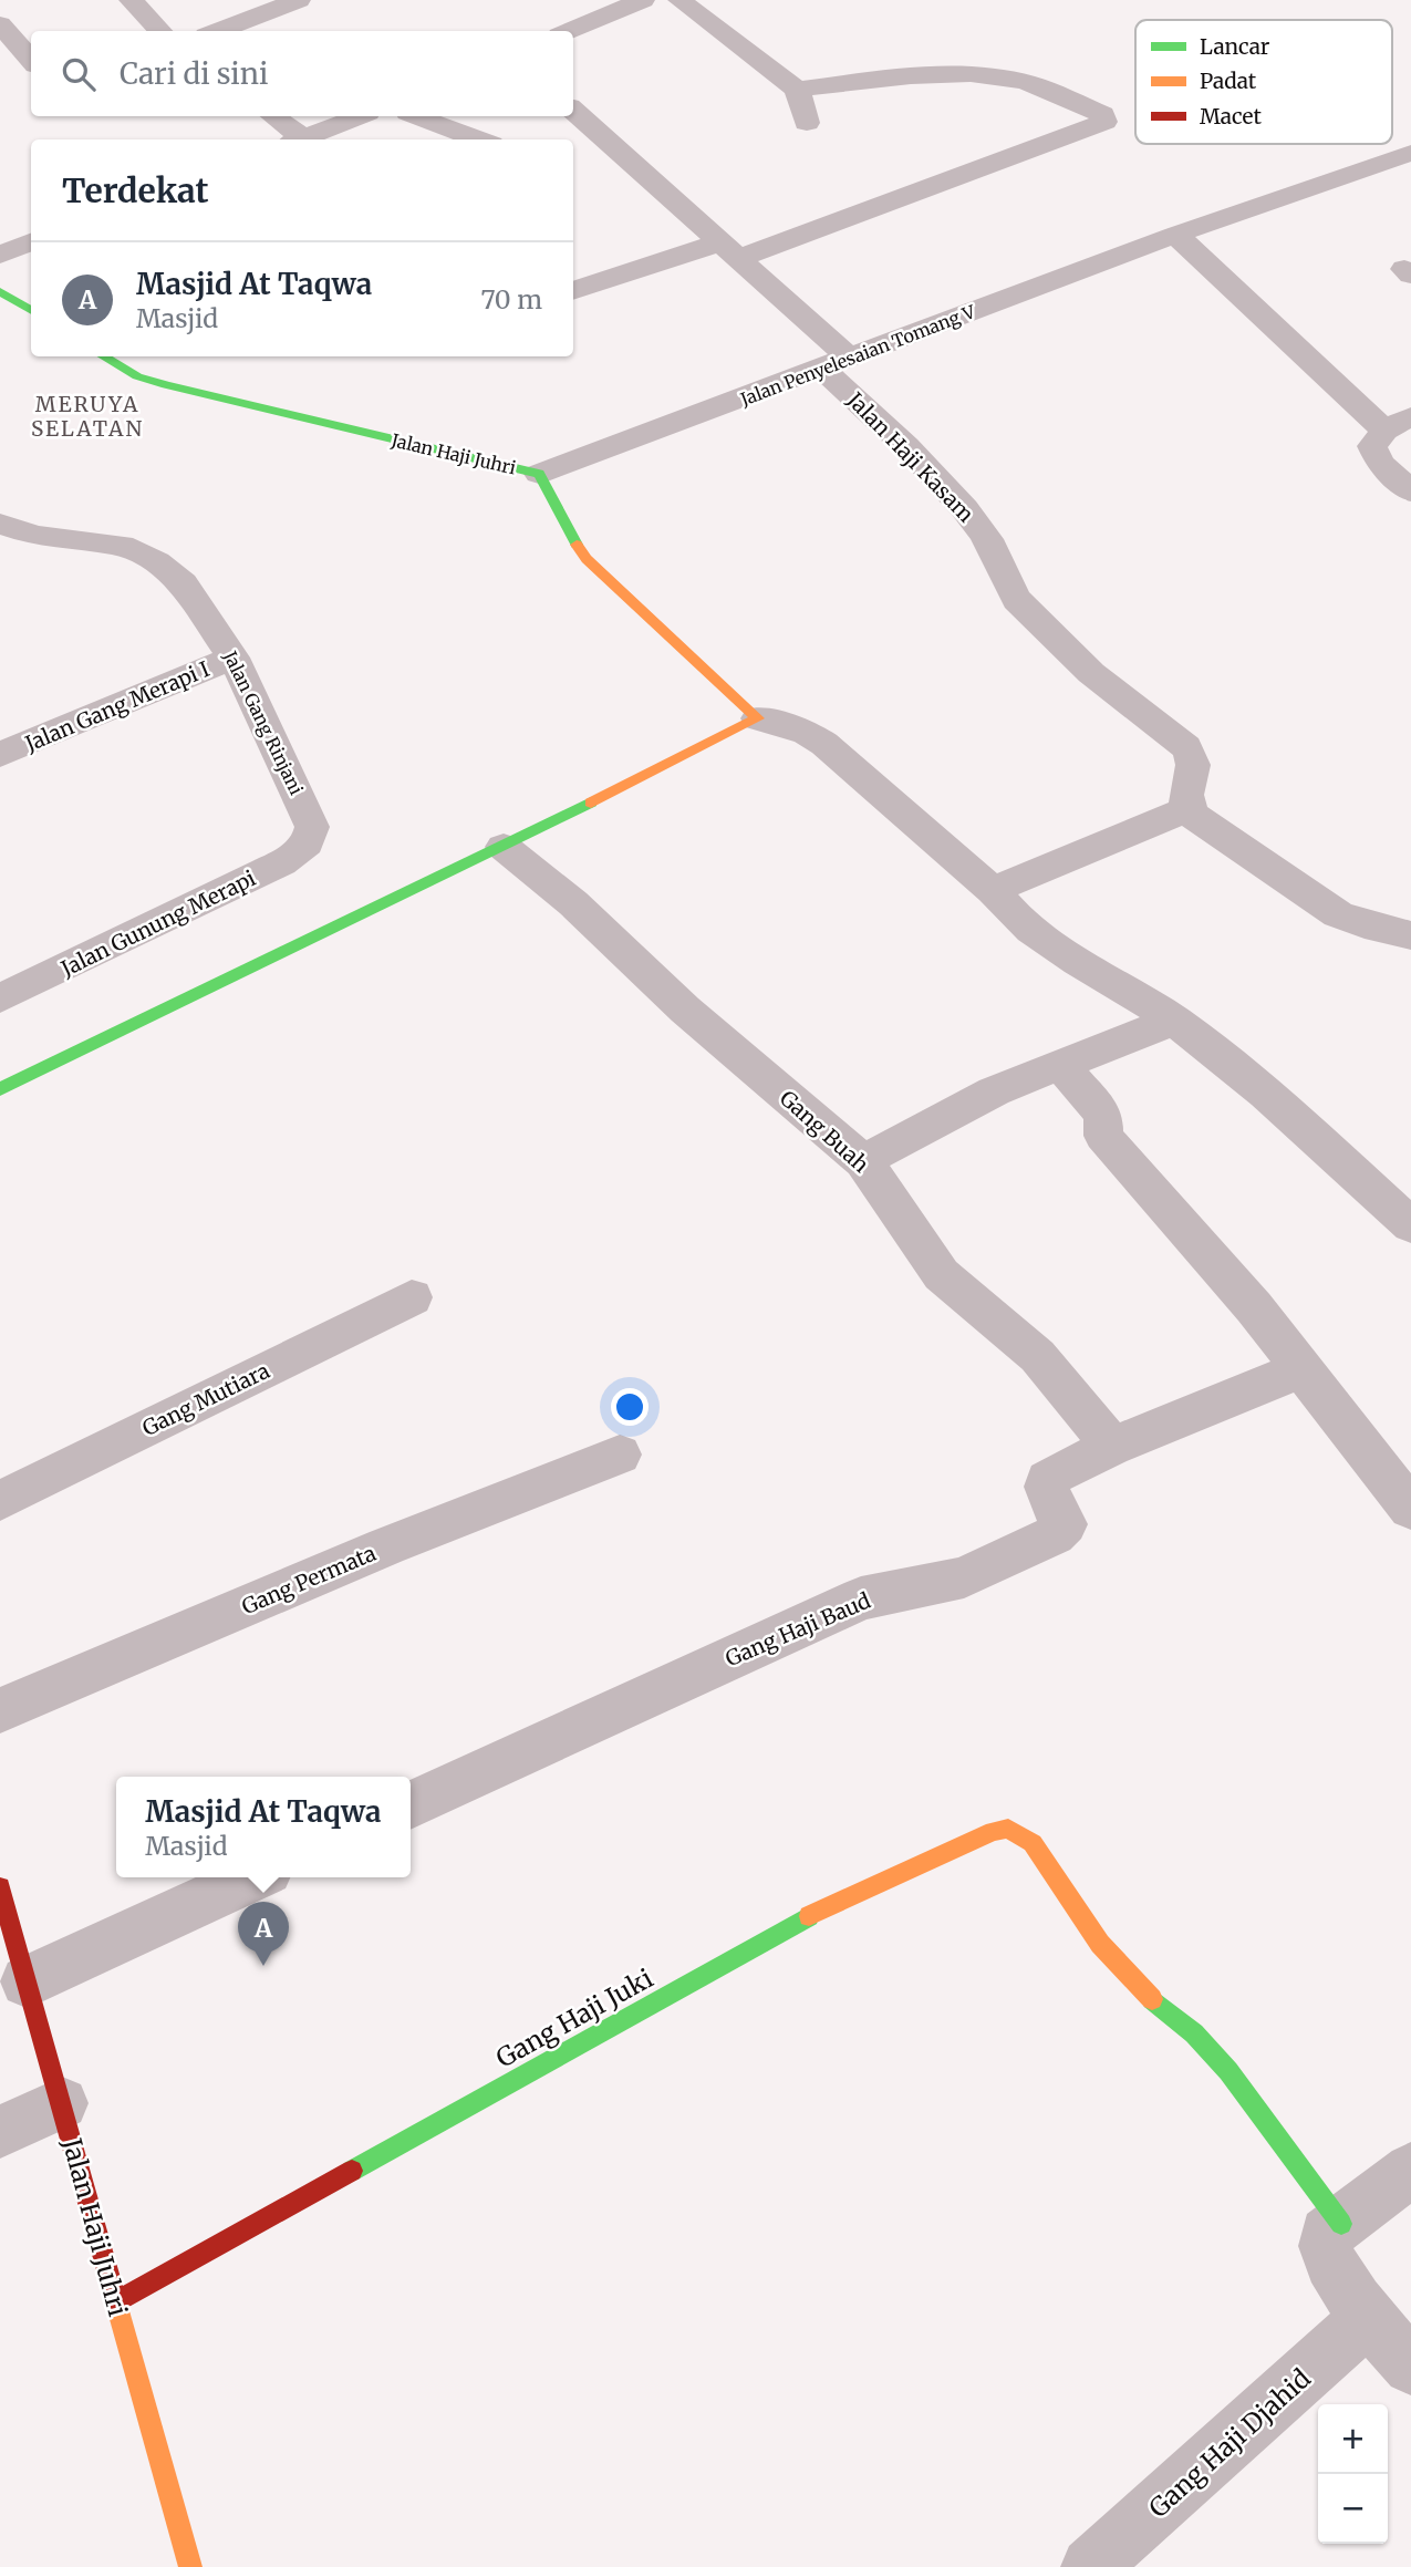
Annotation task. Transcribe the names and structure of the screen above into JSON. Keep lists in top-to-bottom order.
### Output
{
  "streets": {
    "street": [
      "Jalan Penyelesaian Tomang V",
      "Jalan Haji Juhri",
      "Jalan Haji Kasam",
      "Jalan Gang Merapi I",
      "Jalan Gang Rinjani",
      "Jalan Gunung Merapi",
      "Gang Buah",
      "Gang Mutiara",
      "Gang Permata",
      "Gang Haji Baud",
      "Gang Haji Juki",
      "Gang Haji Djahid"
    ]
  },
  "crossings": [
    ["Jalan Penyelesaian Tomang V", "Jalan Haji Juhri"],
    ["Jalan Penyelesaian Tomang V", "Jalan Haji Kasam"],
    ["Jalan Haji Juhri", "Gang Haji Juki"],
    ["Jalan Gang Merapi I", "Jalan Gang Rinjani"],
    ["Jalan Gang Rinjani", "Jalan Gunung Merapi"],
    ["Gang Buah", "Gang Haji Baud"]
  ],
  "districts": ["MERUYA SELATAN"],
  "legend": ["Lancar", "Padat", "Macet"],
  "page": {
    "search": "Cari di sini",
    "heading": "Terdekat",
    "list": [
      {
        "mark": "A",
        "name": "Masjid At Taqwa",
        "note": "Masjid",
        "value": "70 m"
      }
    ],
    "popup": ["Masjid At Taqwa", "Masjid"],
    "pins": "A",
    "map_buttons": ["+", "−"]
  }
}
